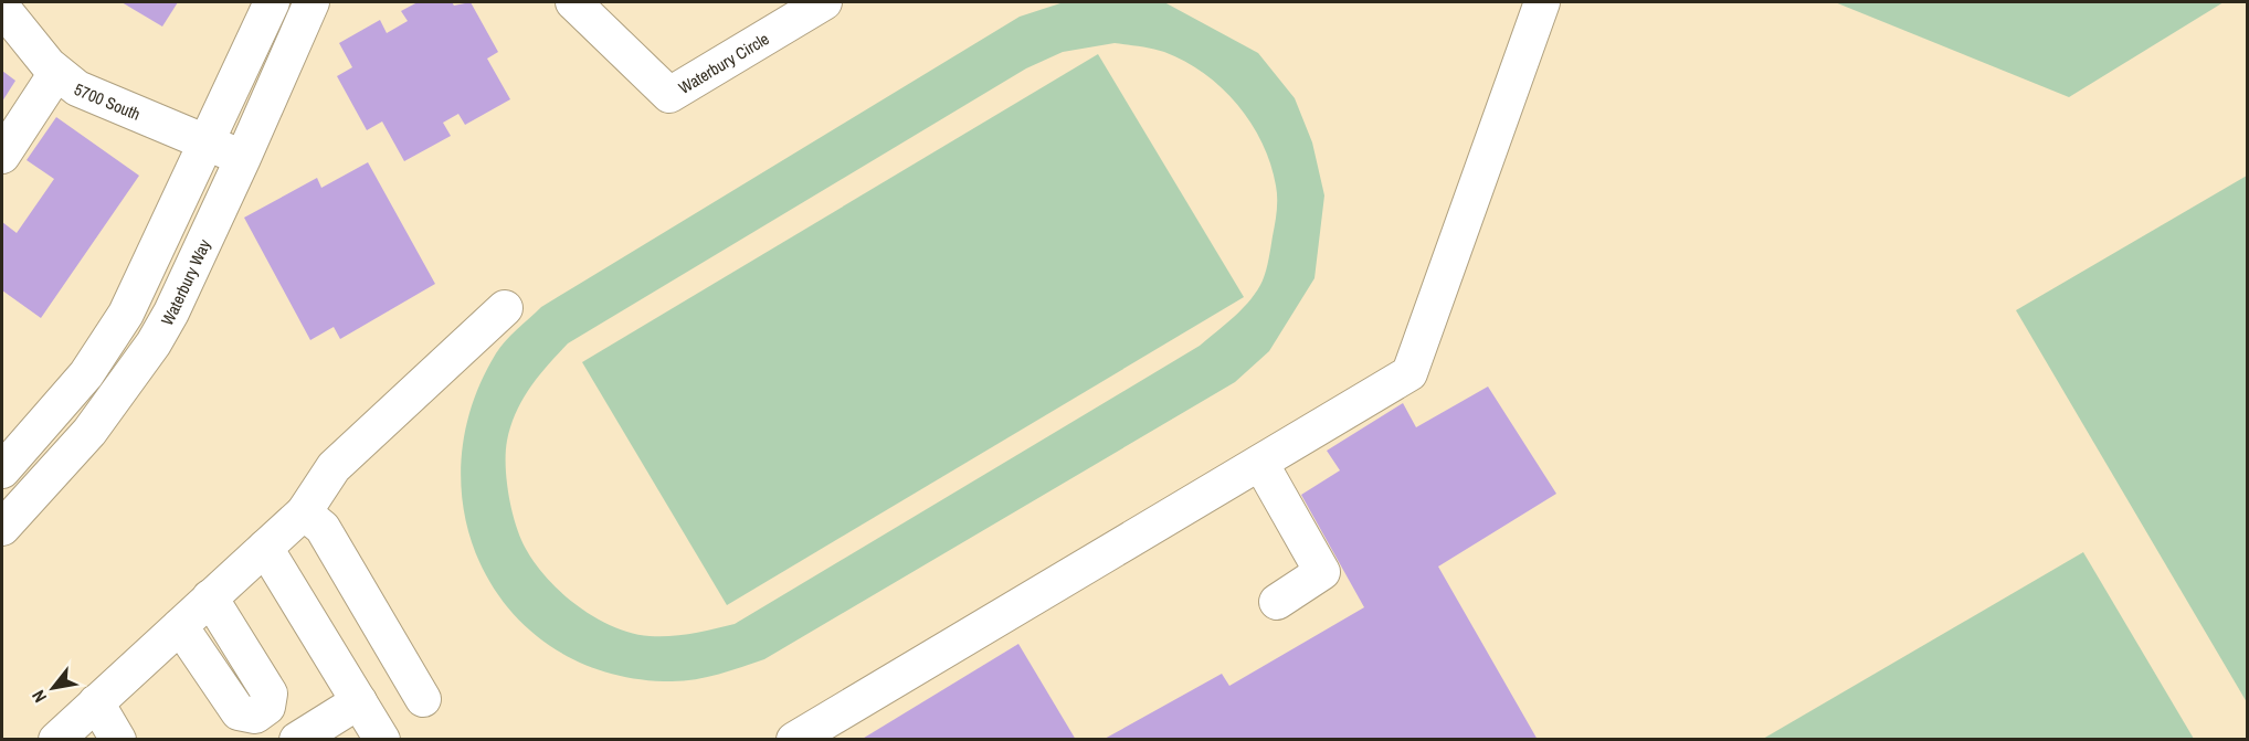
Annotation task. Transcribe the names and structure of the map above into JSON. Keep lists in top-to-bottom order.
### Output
{
  "streets": {
    "street": ["Waterbury Circle", "5700 South", "Waterbury Way"]
  },
  "crossings": [
    ["5700 South", "Waterbury Way"]
  ],
  "north": "bottom left"
}
